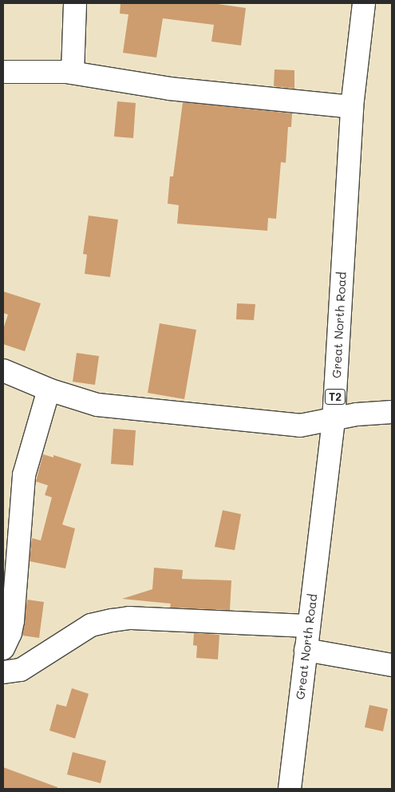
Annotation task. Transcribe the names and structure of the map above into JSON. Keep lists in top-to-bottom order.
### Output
{
  "streets": {
    "main road": ["Great North Road", "T2"]
  }
}
